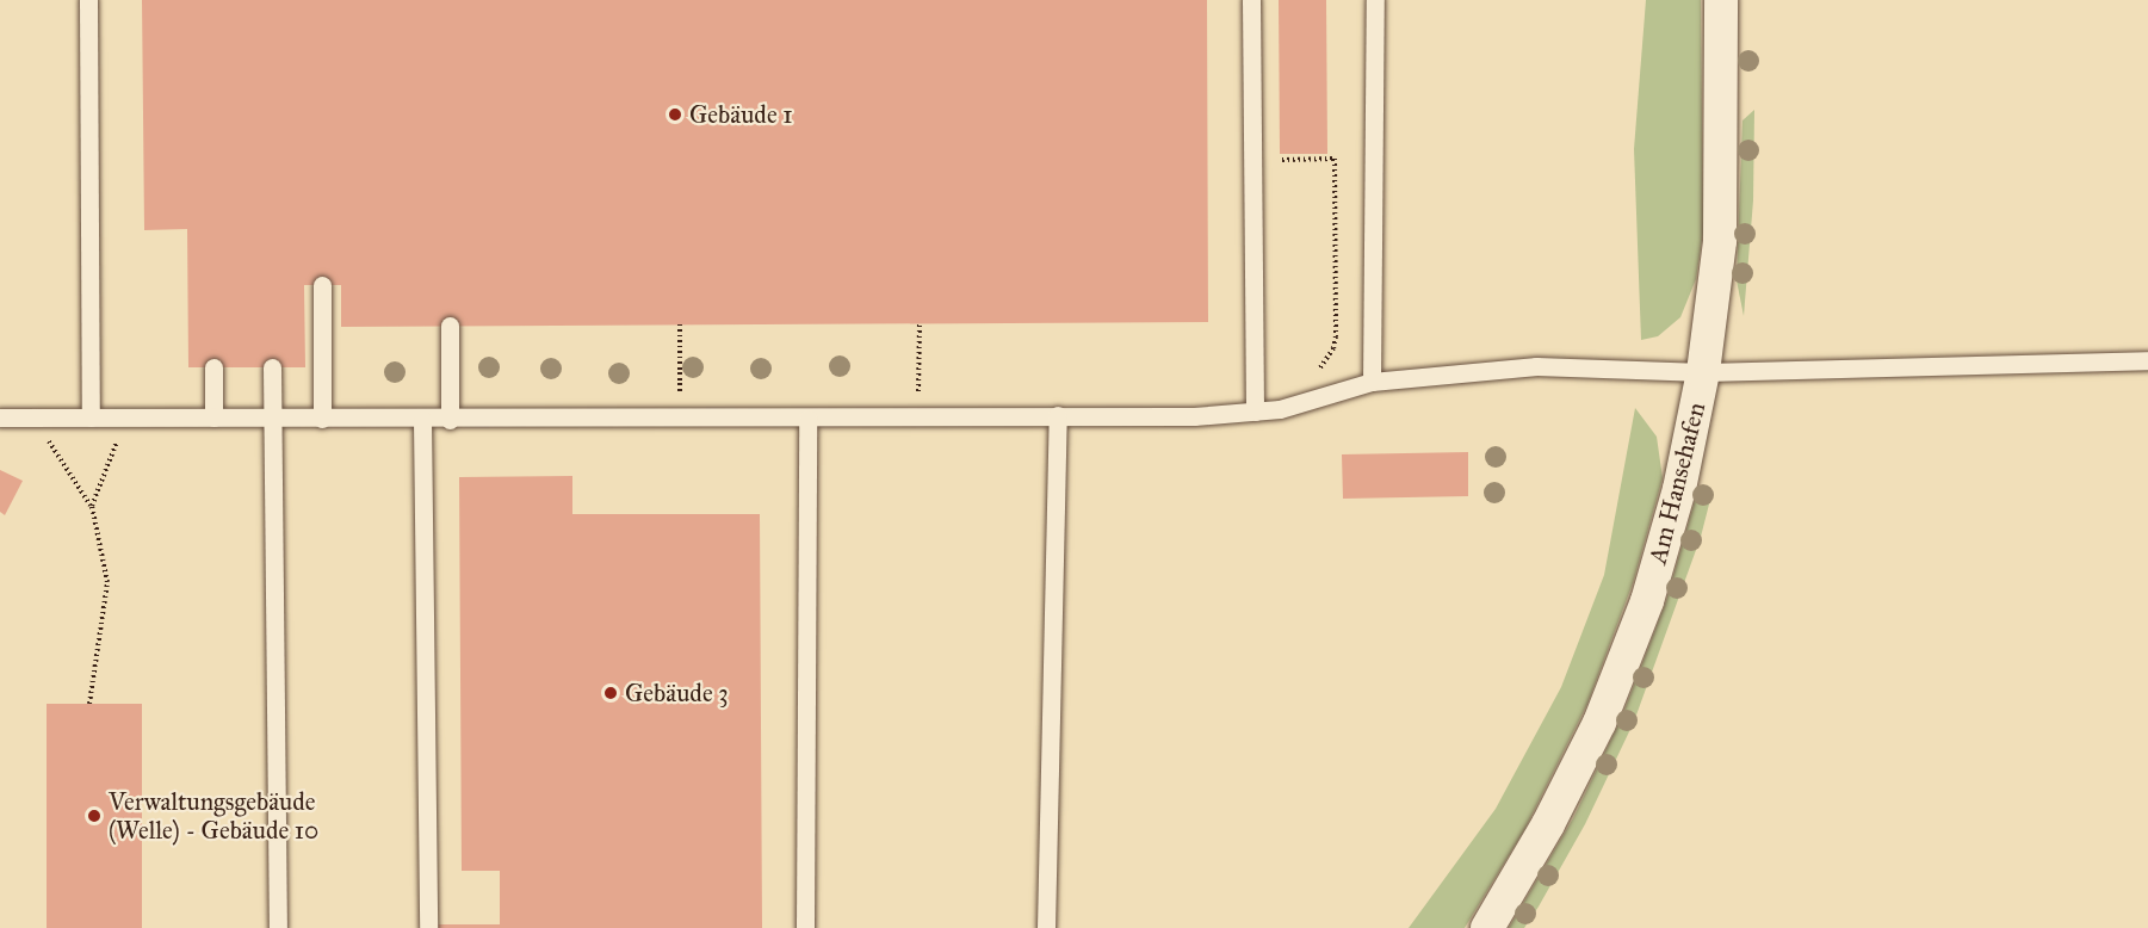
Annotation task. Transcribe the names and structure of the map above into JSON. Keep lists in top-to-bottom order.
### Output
{
  "streets": {
    "street": ["Am Hansehafen"]
  },
  "places": ["Gebäude 1", "Gebäude 3", "Verwaltungsgebäude (Welle) - Gebäude 10"]
}
